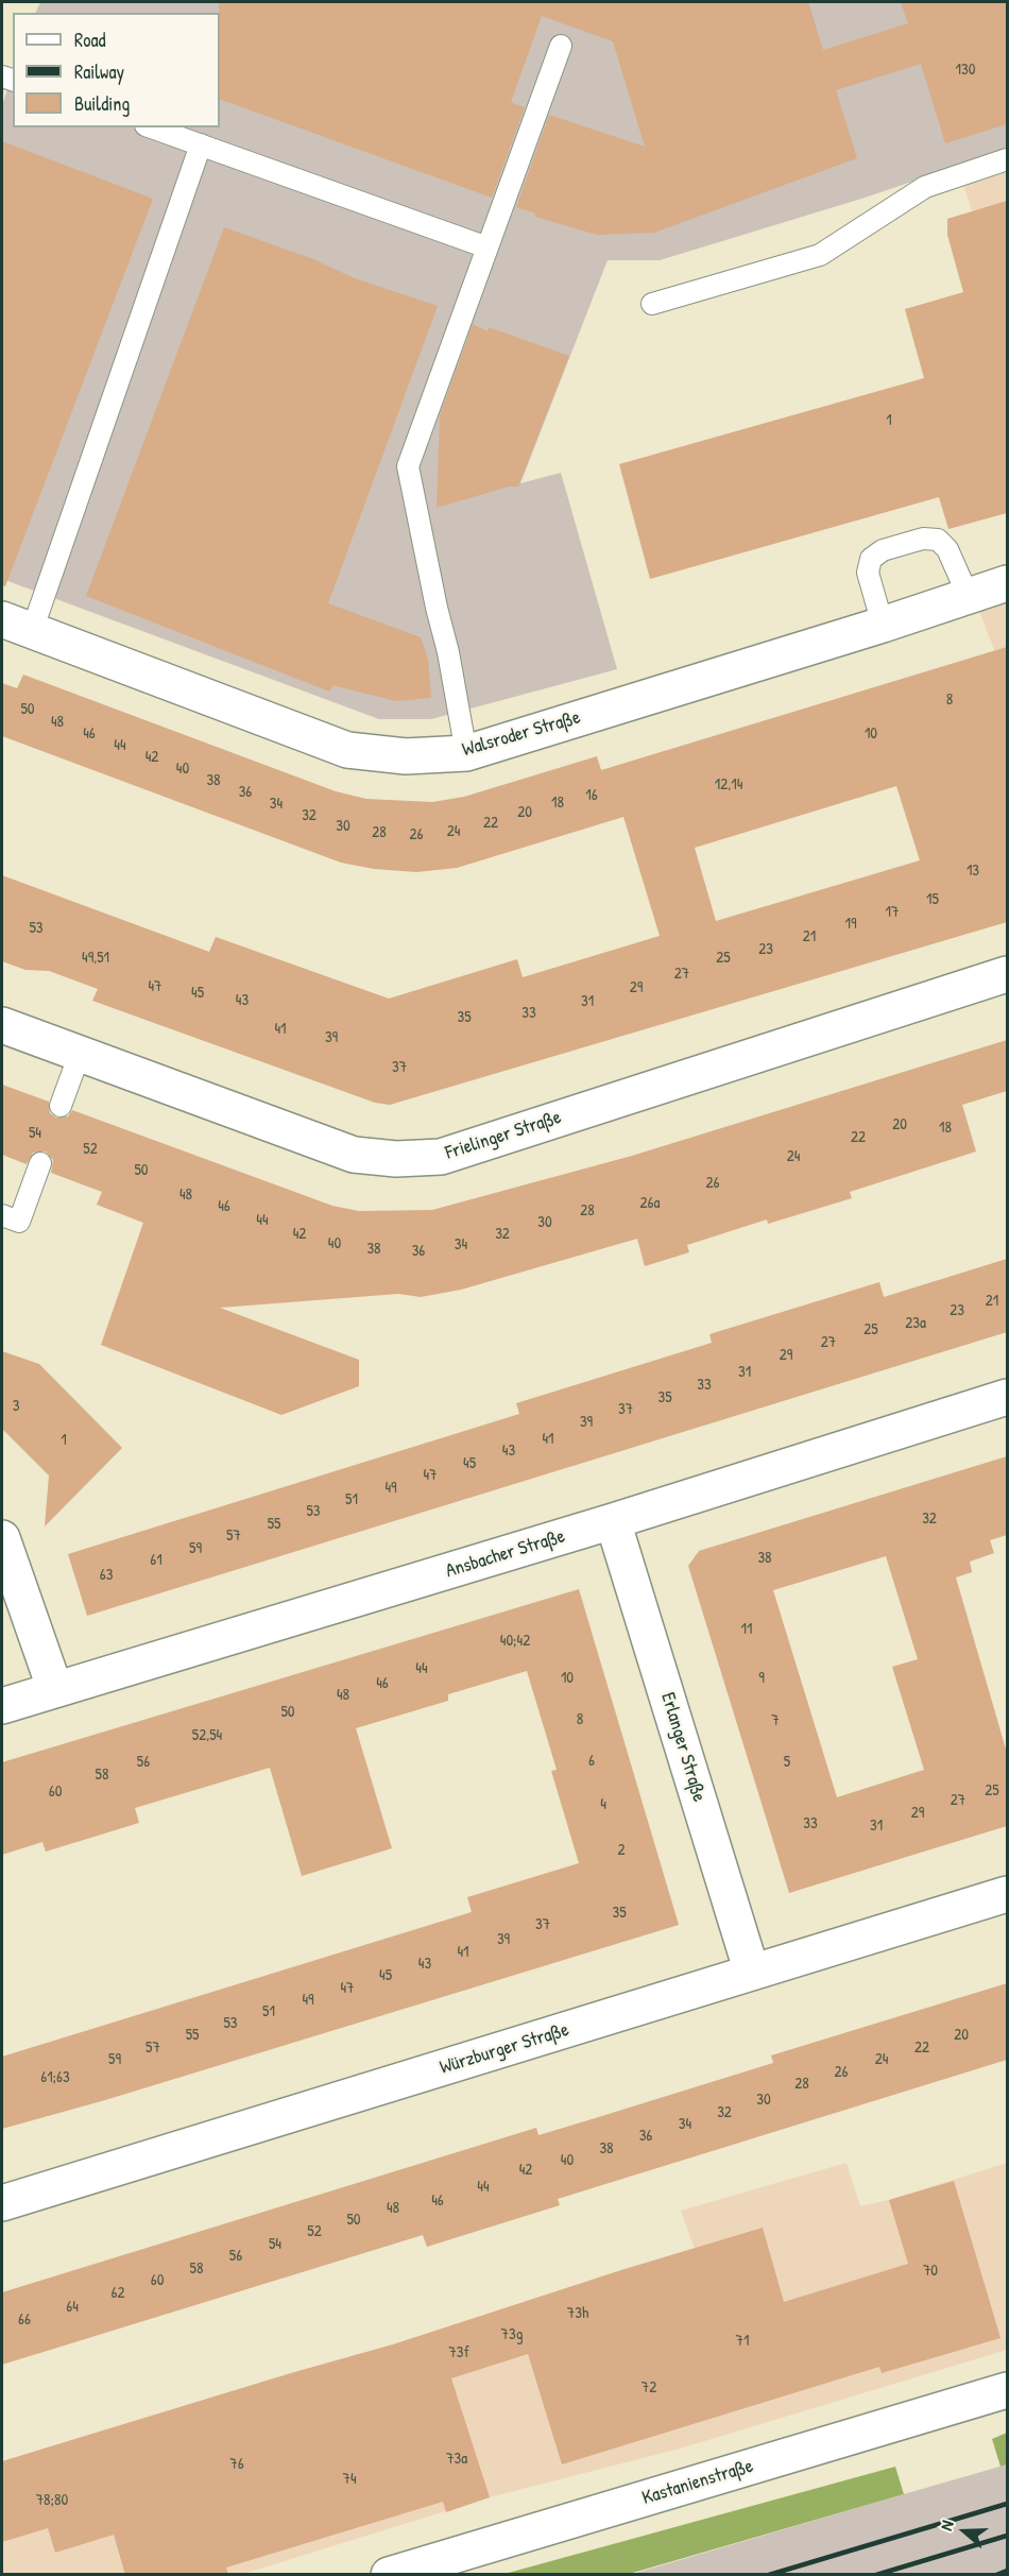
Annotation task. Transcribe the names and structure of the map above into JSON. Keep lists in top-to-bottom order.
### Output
{
  "streets": {
    "street": [
      "Walsroder Straße",
      "Frielinger Straße",
      "Ansbacher Straße",
      "Erlanger Straße",
      "Würzburger Straße",
      "Kastanienstraße"
    ]
  },
  "crossings": [
    ["Ansbacher Straße", "Erlanger Straße"],
    ["Erlanger Straße", "Würzburger Straße"]
  ],
  "house_numbers": [
    "130",
    "1",
    "8",
    "50",
    "48",
    "46",
    "10",
    "44",
    "42",
    "40",
    "38",
    "12,14",
    "36",
    "16",
    "18",
    "34",
    "20",
    "32",
    "22",
    "30",
    "24",
    "28",
    "26",
    "13",
    "15",
    "17",
    "19",
    "53",
    "21",
    "23",
    "49,51",
    "25",
    "27",
    "47",
    "29",
    "45",
    "43",
    "31",
    "33",
    "35",
    "41",
    "39",
    "37",
    "20",
    "18",
    "54",
    "22",
    "52",
    "24",
    "50",
    "26",
    "48",
    "26a",
    "46",
    "28",
    "44",
    "30",
    "42",
    "32",
    "40",
    "34",
    "38",
    "36",
    "21",
    "23",
    "23a",
    "25",
    "27",
    "29",
    "31",
    "33",
    "35",
    "3",
    "37",
    "39",
    "41",
    "1",
    "43",
    "45",
    "47",
    "49",
    "51",
    "53",
    "32",
    "55",
    "57",
    "59",
    "38",
    "61",
    "63",
    "11",
    "40;42",
    "44",
    "10",
    "9",
    "46",
    "48",
    "50",
    "8",
    "7",
    "52,54",
    "6",
    "56",
    "5",
    "58",
    "25",
    "60",
    "27",
    "4",
    "29",
    "33",
    "31",
    "2",
    "35",
    "37",
    "39",
    "41",
    "43",
    "45",
    "47",
    "49",
    "51",
    "53",
    "55",
    "20",
    "57",
    "22",
    "59",
    "24",
    "26",
    "61;63",
    "28",
    "30",
    "32",
    "34",
    "36",
    "38",
    "40",
    "42",
    "44",
    "46",
    "48",
    "50",
    "52",
    "54",
    "56",
    "58",
    "70",
    "60",
    "62",
    "64",
    "73h",
    "66",
    "73g",
    "71",
    "73f",
    "72",
    "73a",
    "76",
    "74",
    "78;80"
  ],
  "legend": ["Road", "Railway", "Building"],
  "north": "left"
}
